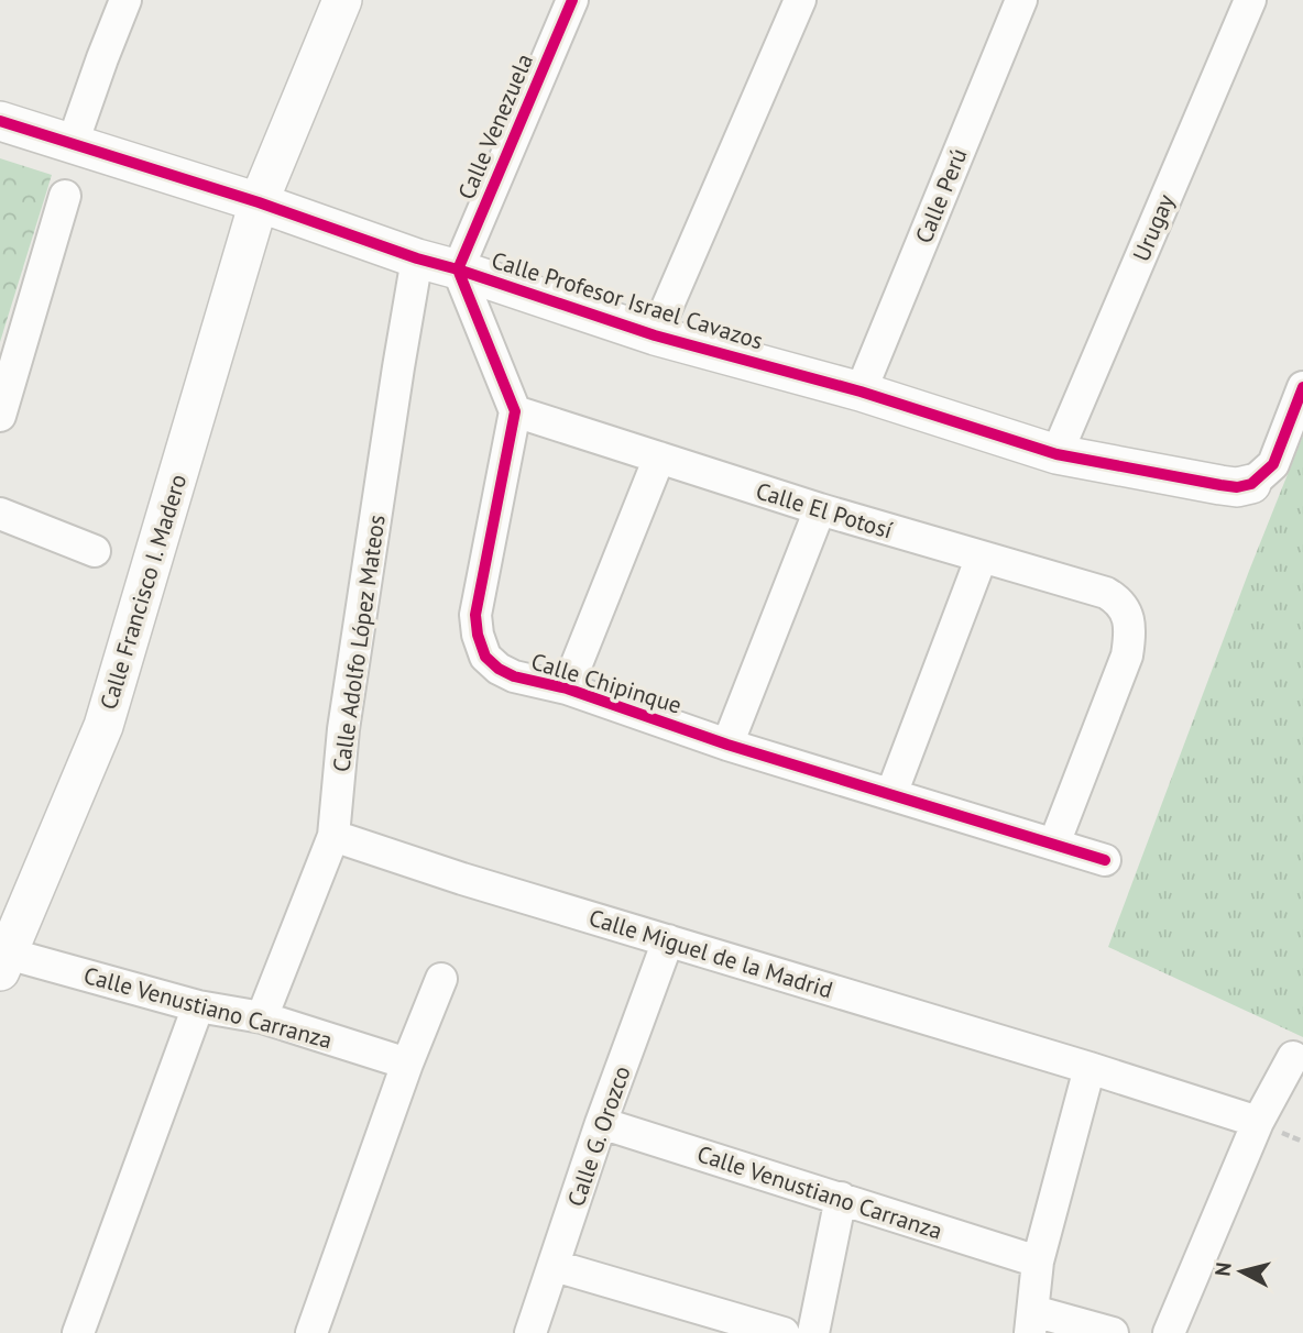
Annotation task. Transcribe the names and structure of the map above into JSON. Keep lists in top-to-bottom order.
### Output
{
  "streets": {
    "street": [
      "Calle Venezuela",
      "Calle Perú",
      "Urugay",
      "Calle Profesor Israel Cavazos",
      "Calle El Potosí",
      "Calle Francisco I. Madero",
      "Calle Adolfo López Mateos",
      "Calle Chipinque",
      "Calle Miguel de la Madrid",
      "Calle Venustiano Carranza",
      "Calle G. Orozco"
    ]
  },
  "crossings": [
    ["Calle Venezuela", "Calle Profesor Israel Cavazos"],
    ["Calle Perú", "Calle Profesor Israel Cavazos"],
    ["Urugay", "Calle Profesor Israel Cavazos"],
    ["Calle Profesor Israel Cavazos", "Calle Francisco I. Madero"],
    ["Calle Profesor Israel Cavazos", "Calle Adolfo López Mateos"],
    ["Calle El Potosí", "Calle Chipinque"],
    ["Calle Francisco I. Madero", "Calle Venustiano Carranza"],
    ["Calle Adolfo López Mateos", "Calle Miguel de la Madrid"],
    ["Calle Adolfo López Mateos", "Calle Venustiano Carranza"],
    ["Calle Miguel de la Madrid", "Calle G. Orozco"],
    ["Calle Venustiano Carranza", "Calle G. Orozco"]
  ],
  "north": "left"
}
